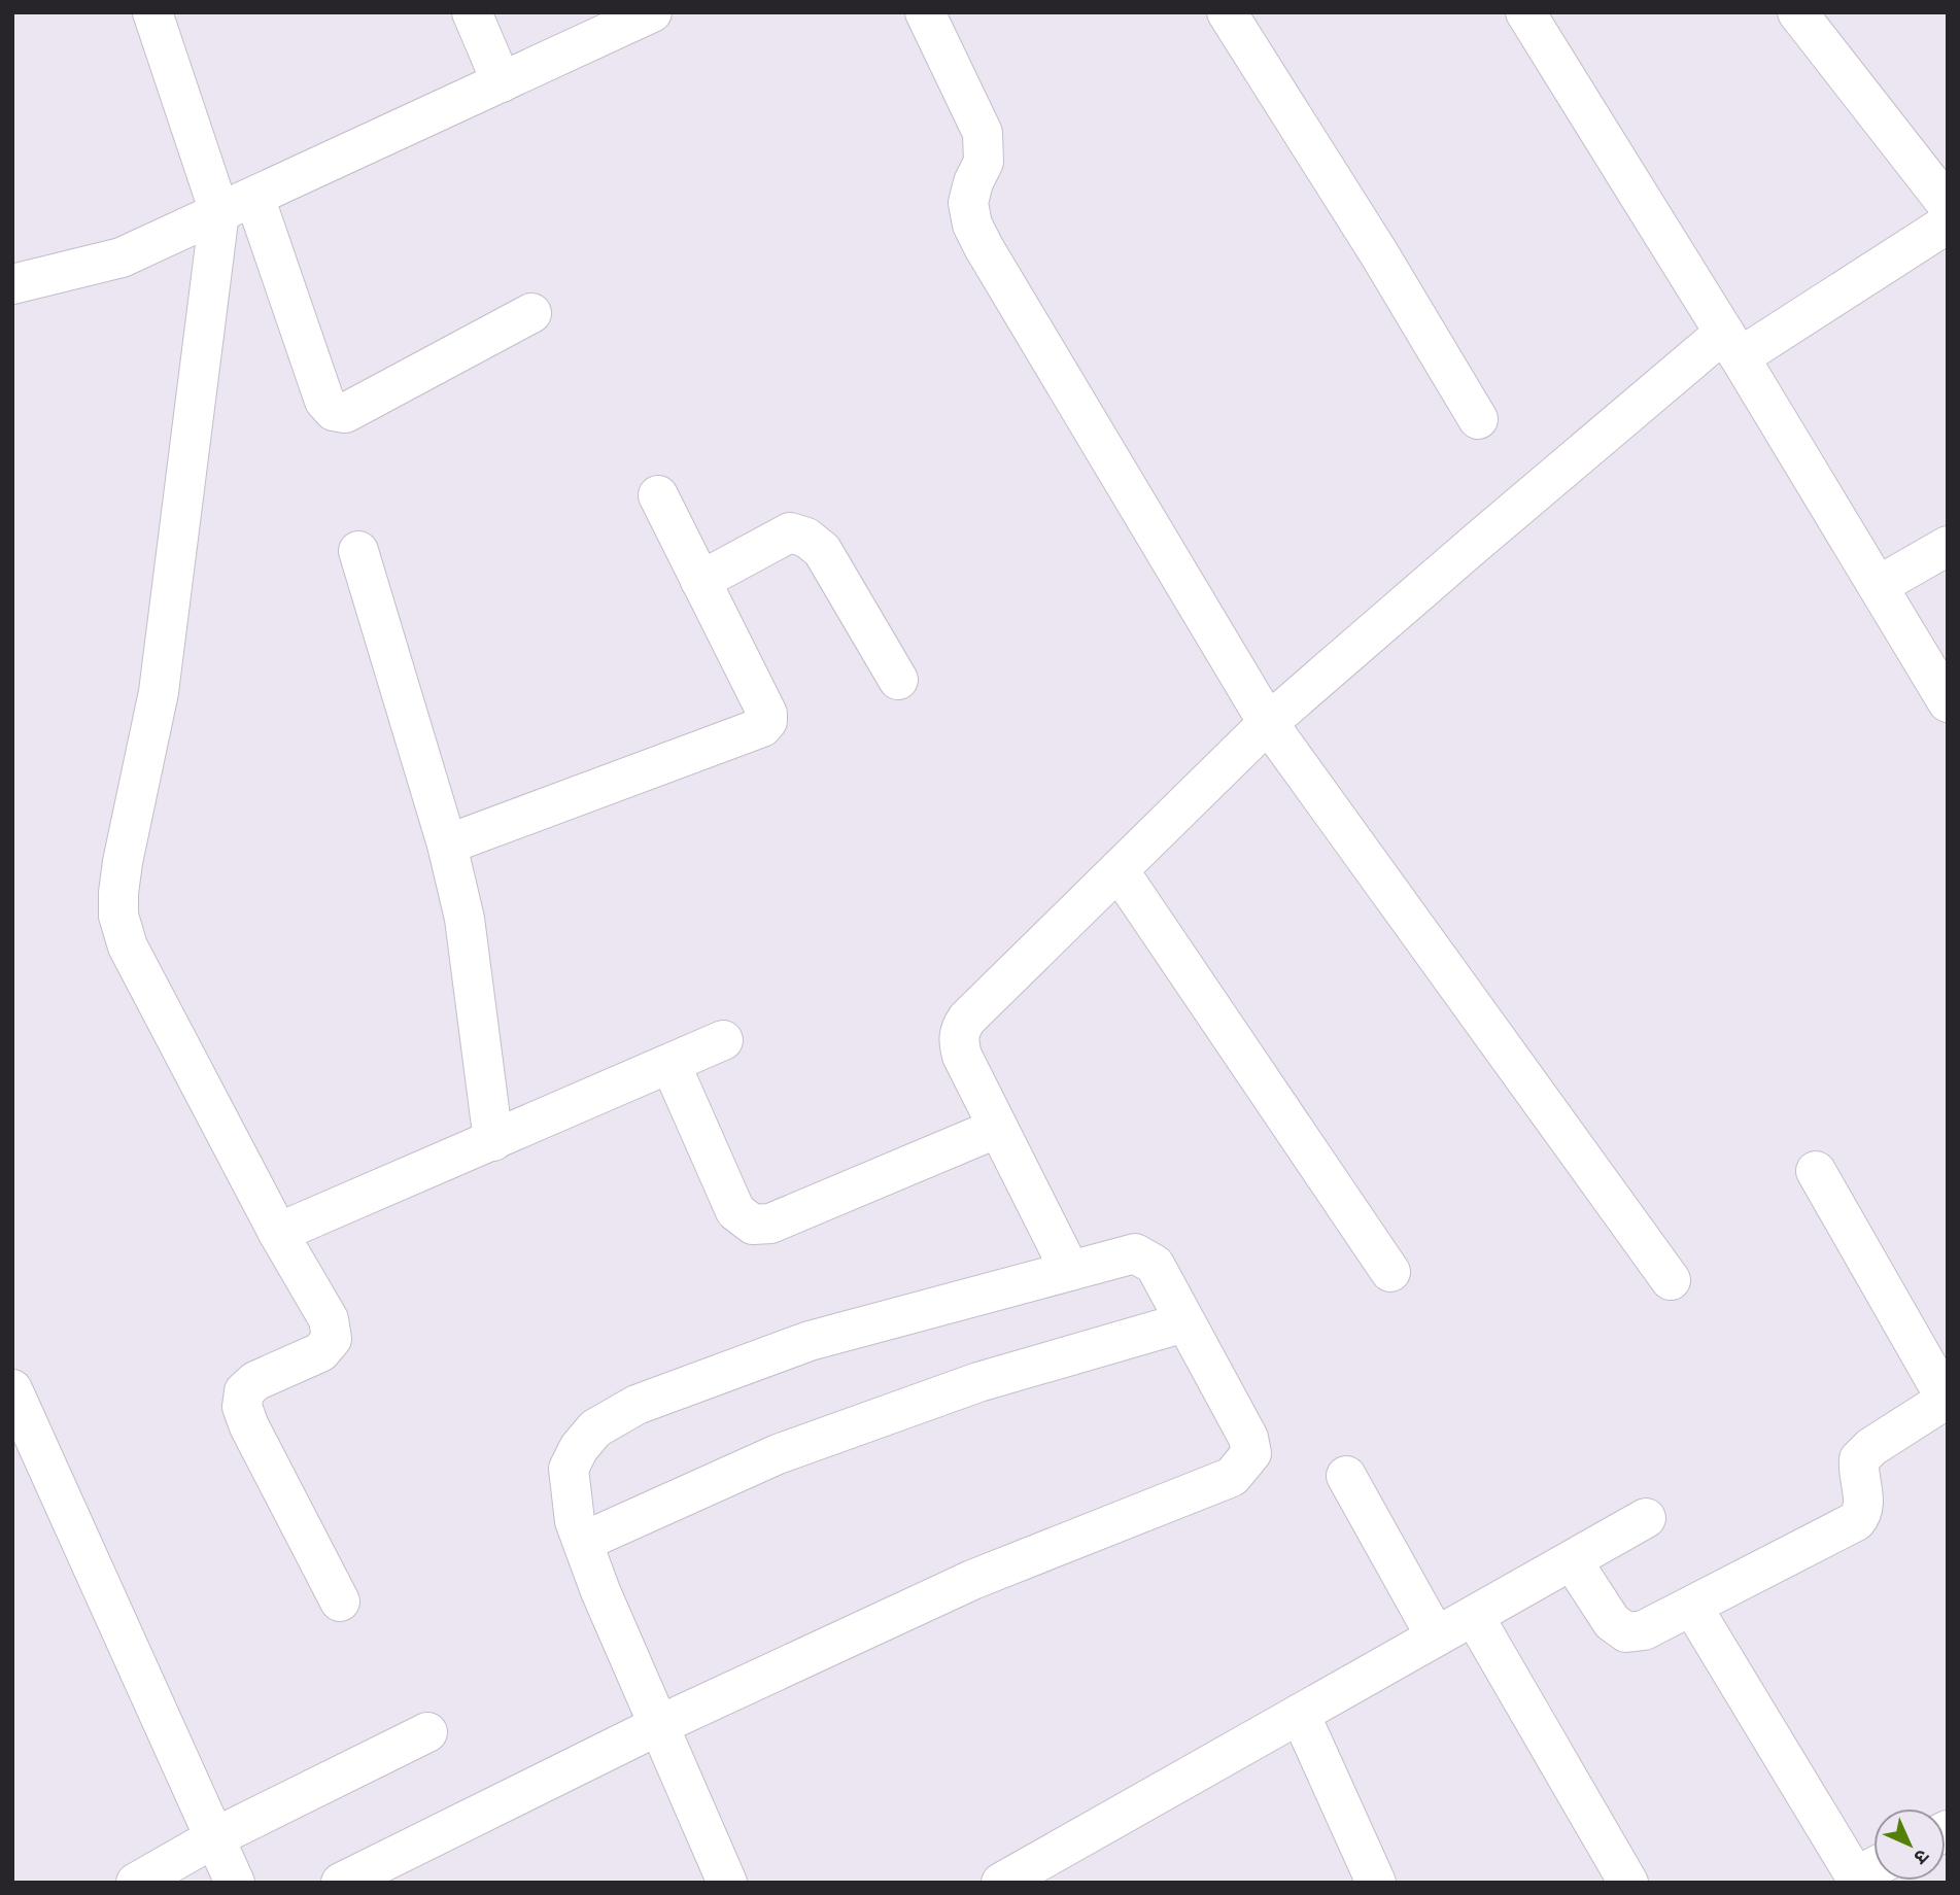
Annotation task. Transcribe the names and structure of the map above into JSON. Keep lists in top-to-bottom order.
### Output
{
  "north": "bottom right"
}
